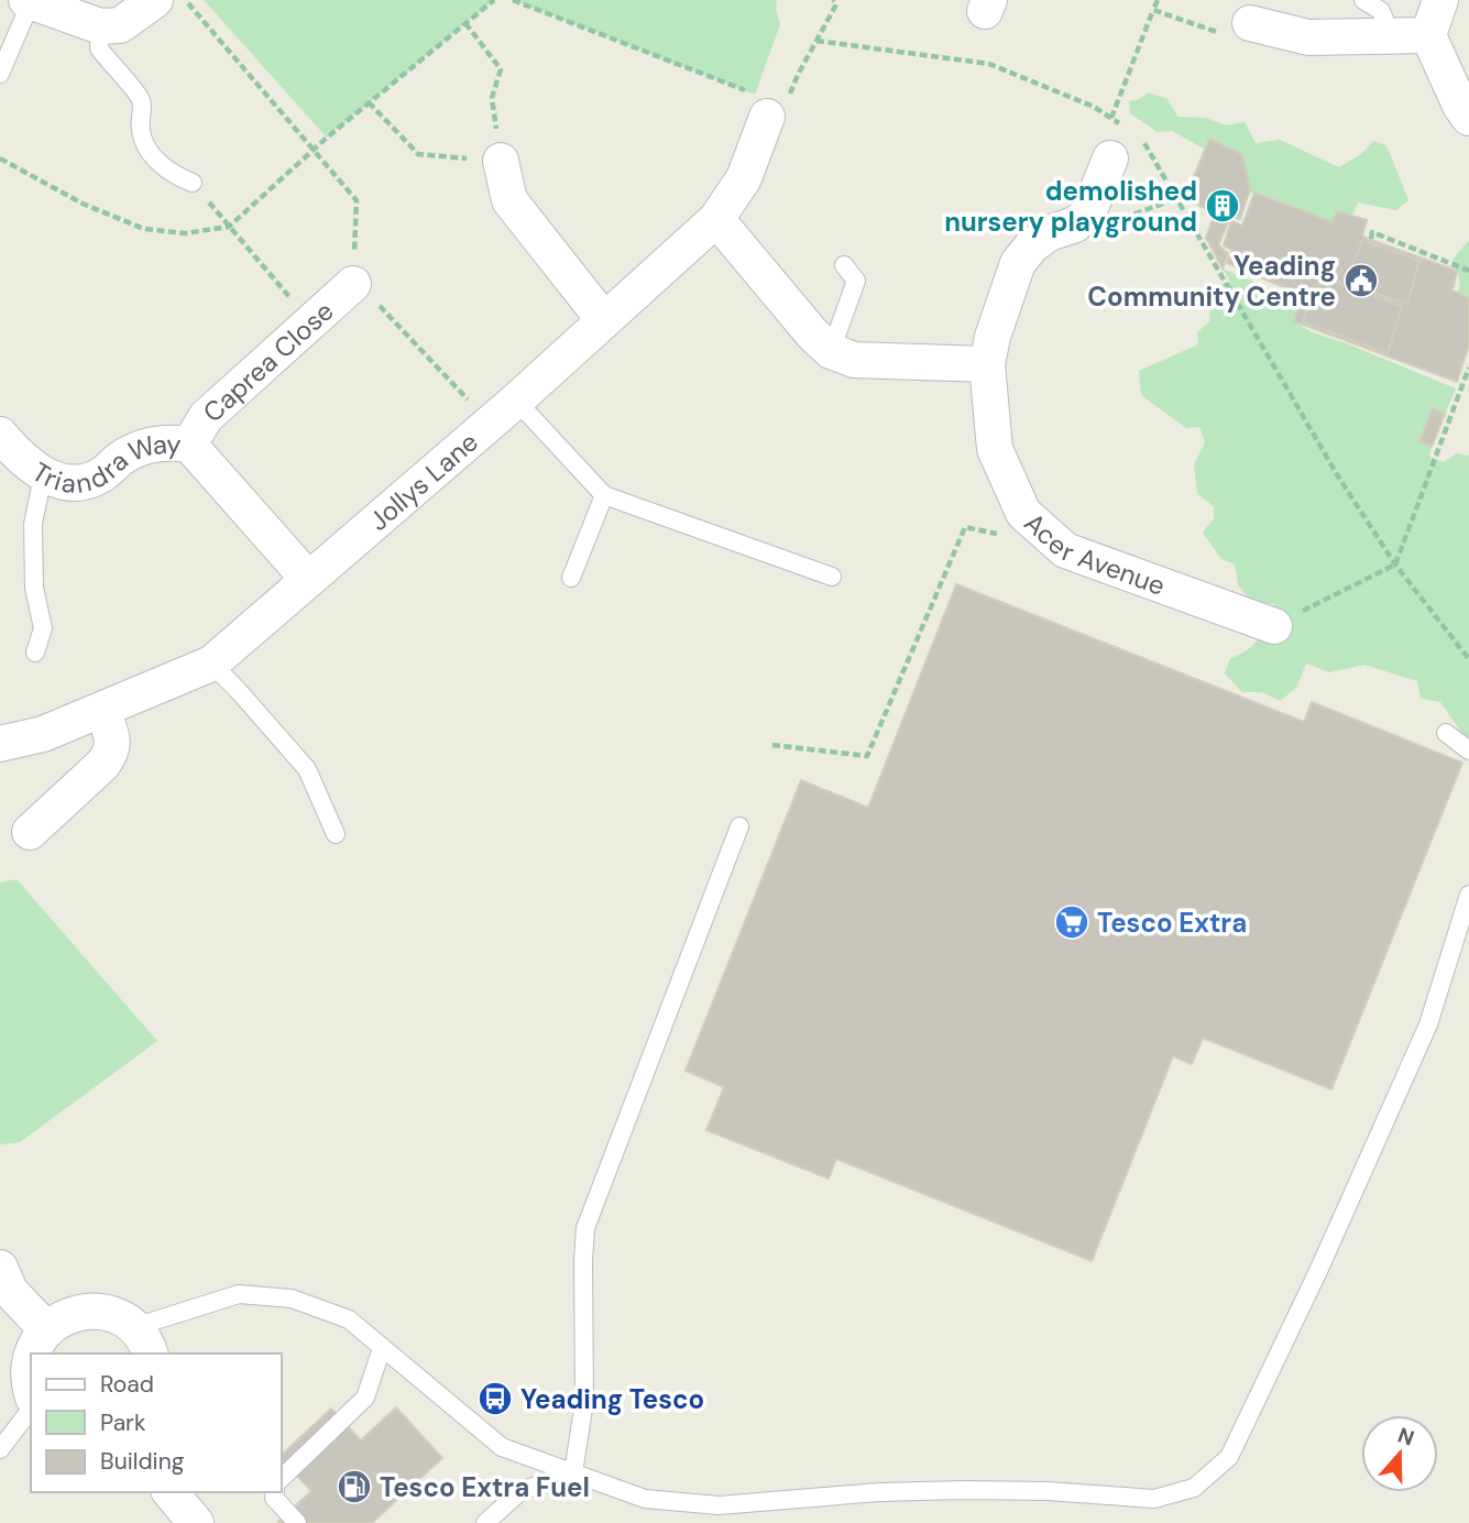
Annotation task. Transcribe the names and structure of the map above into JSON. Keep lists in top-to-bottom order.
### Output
{
  "streets": {
    "street": [
      "Caprea Close",
      "Triandra Way",
      "Jollys Lane",
      "Acer Avenue"
    ]
  },
  "crossings": [
    ["Caprea Close", "Triandra Way"],
    ["Triandra Way", "Jollys Lane"]
  ],
  "places": {
    "building": ["demolished nursery playground"],
    "public building": ["Yeading Community Centre"],
    "supermarket": ["Tesco Extra"],
    "bus stop": ["Yeading Tesco"],
    "fuel station": ["Tesco Extra Fuel"]
  },
  "legend": ["Road", "Park", "Building"],
  "north": "top"
}
